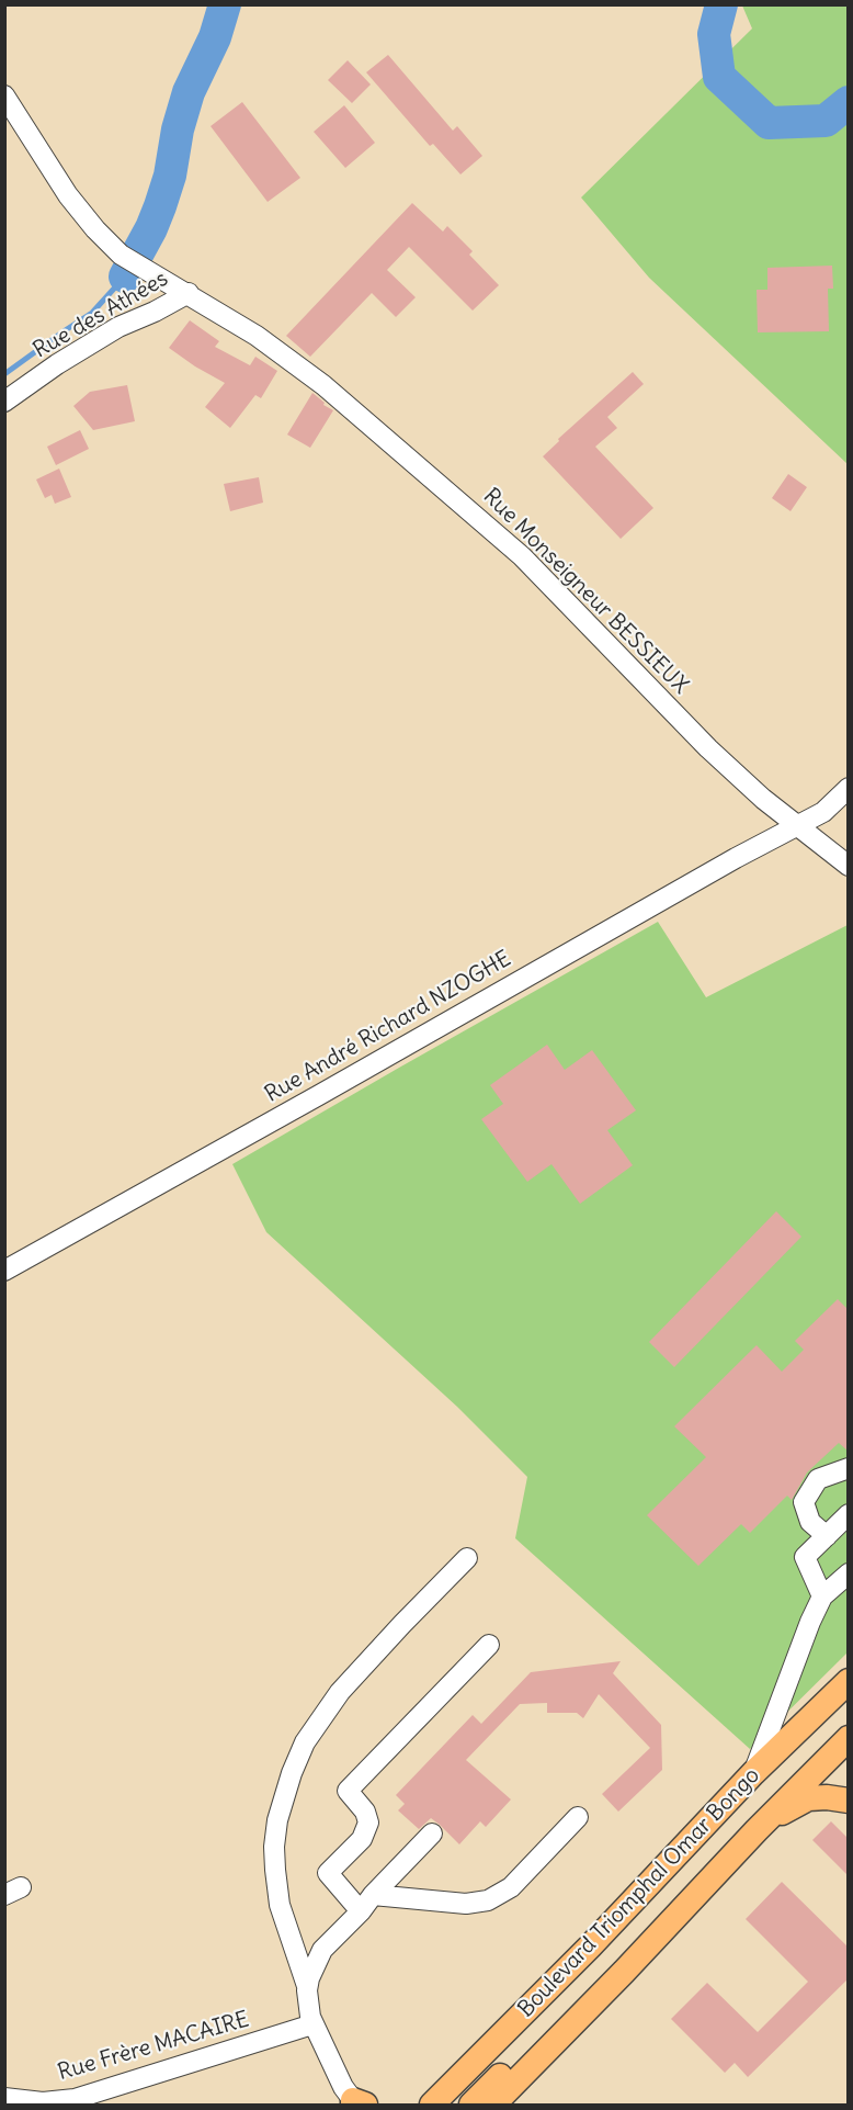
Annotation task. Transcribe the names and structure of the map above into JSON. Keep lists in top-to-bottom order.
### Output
{
  "streets": {
    "main road": ["Boulevard Triomphal Omar Bongo"],
    "street": [
      "Rue des Athées",
      "Rue Monseigneur BESSIEUX",
      "Rue André Richard NZOGHE",
      "Rue Frère MACAIRE"
    ]
  },
  "crossings": [
    ["Rue des Athées", "Rue Monseigneur BESSIEUX"],
    ["Rue Monseigneur BESSIEUX", "Rue André Richard NZOGHE"]
  ]
}
